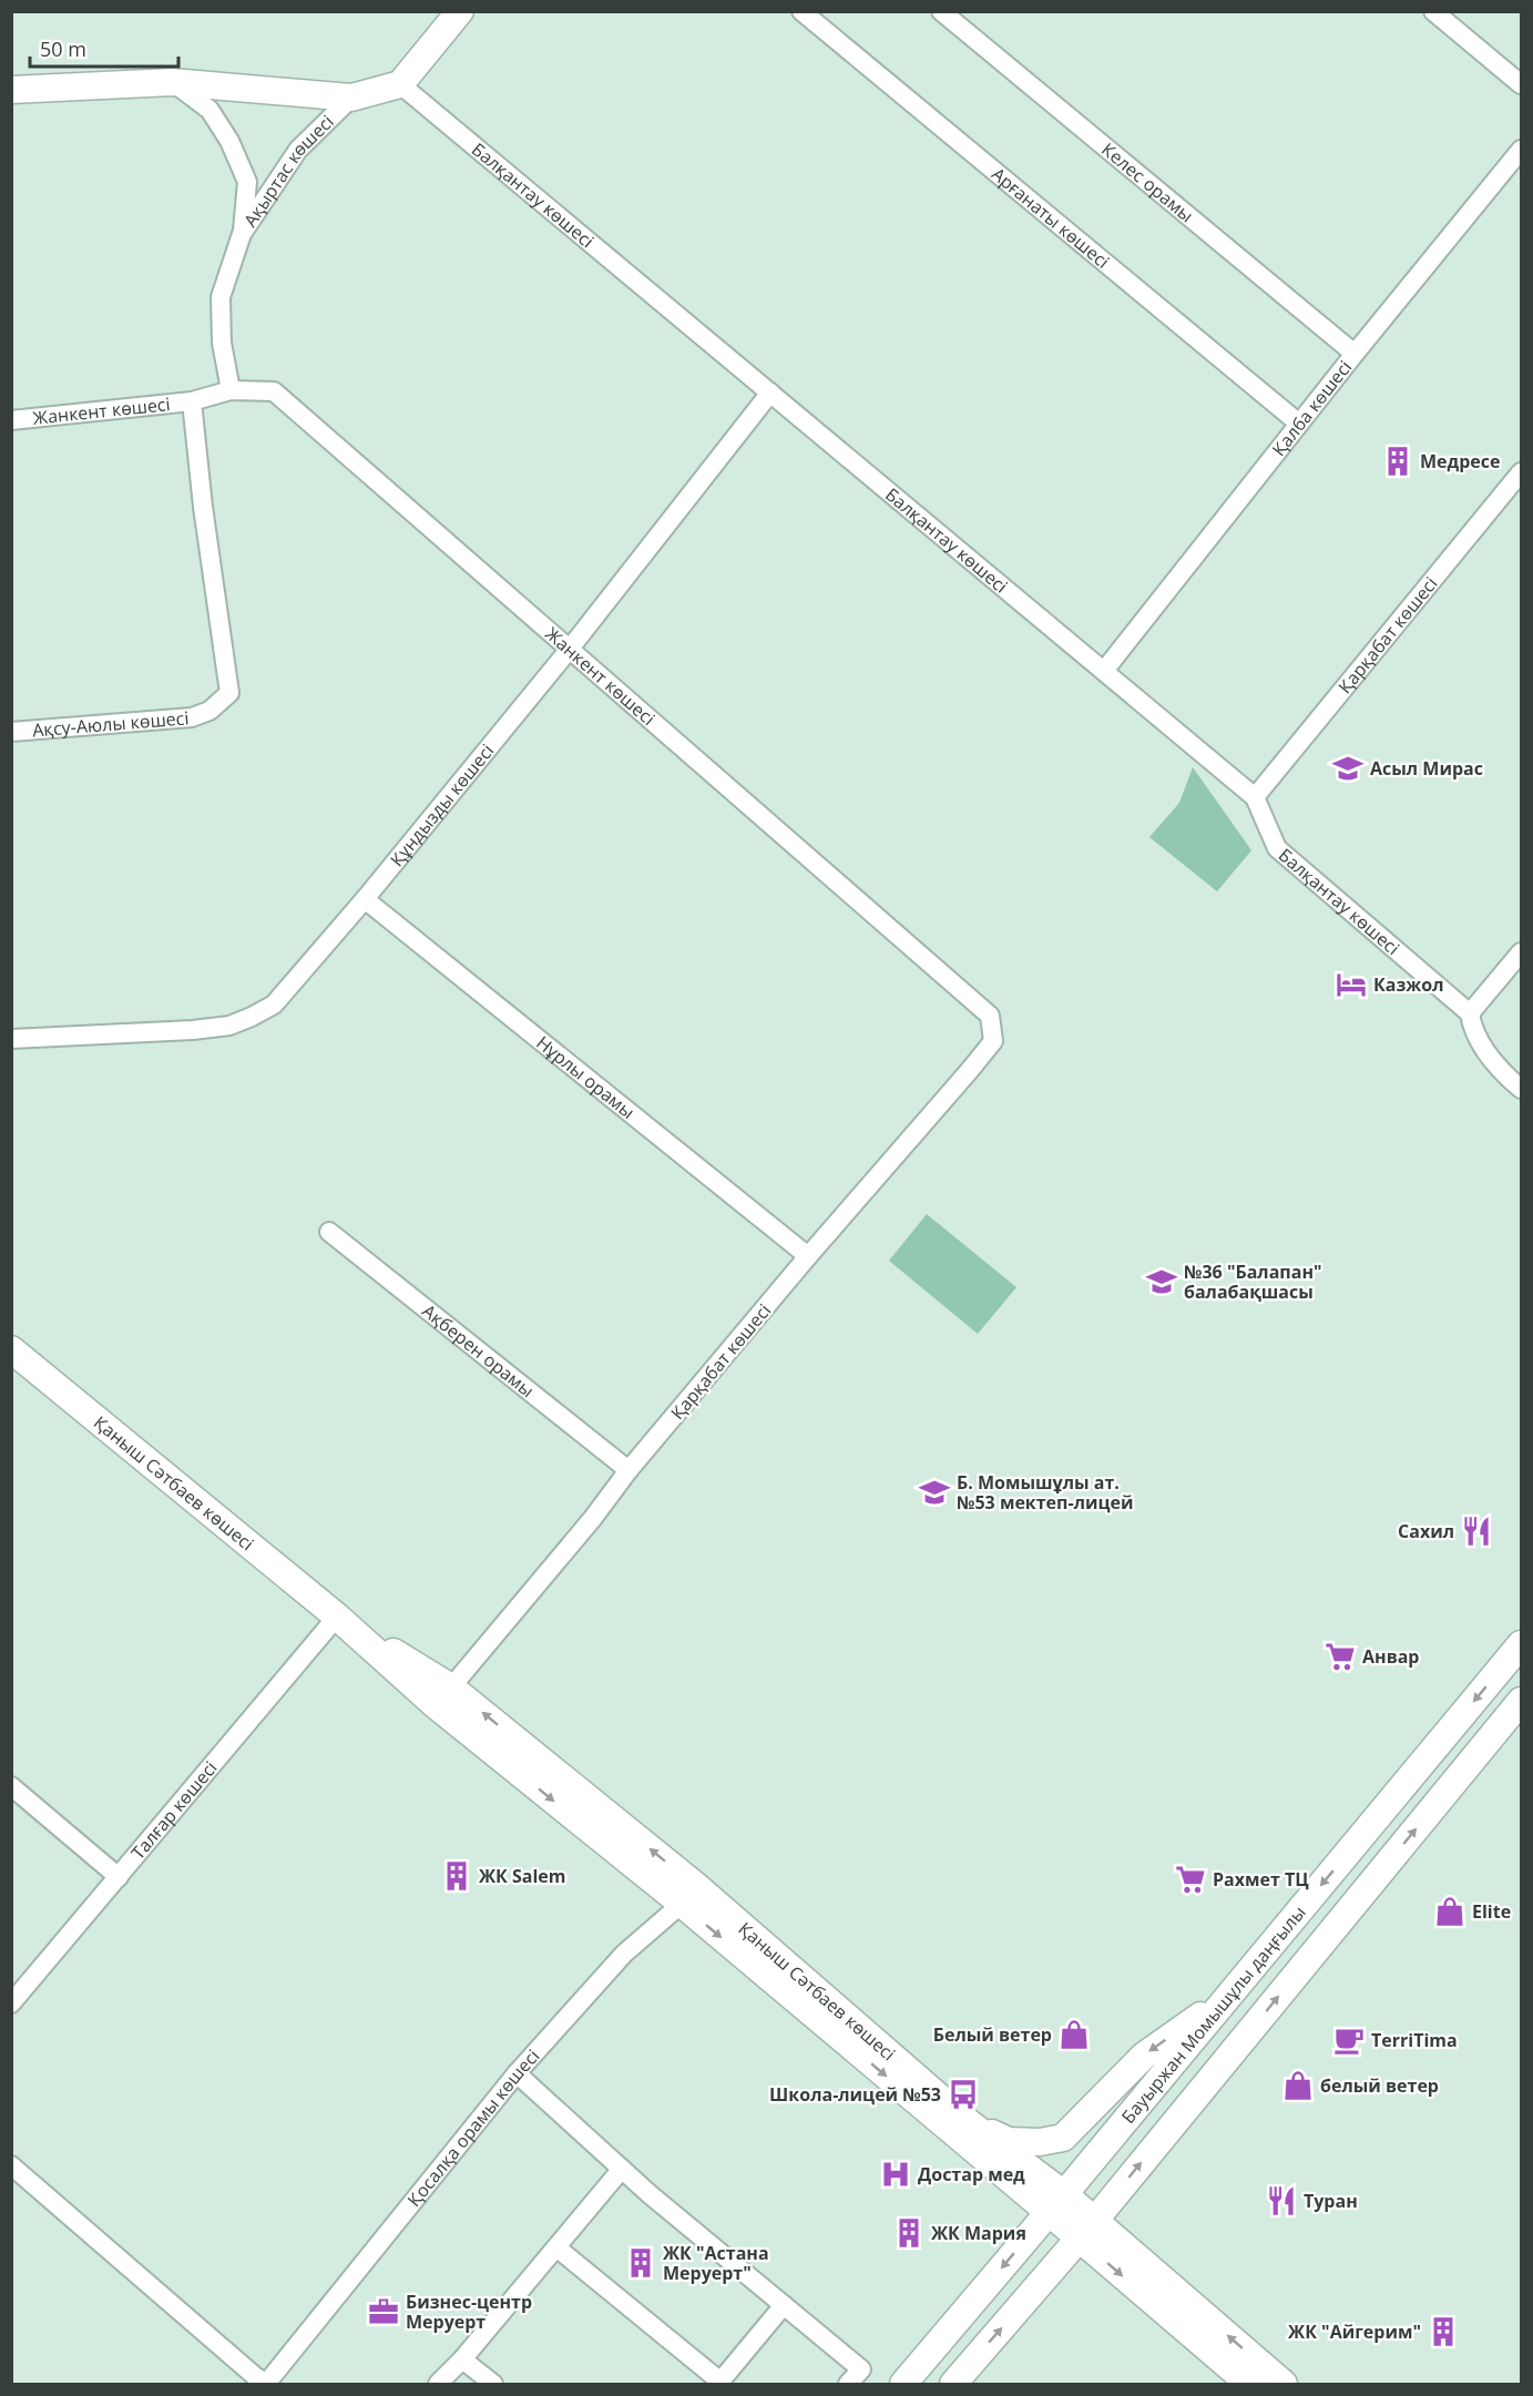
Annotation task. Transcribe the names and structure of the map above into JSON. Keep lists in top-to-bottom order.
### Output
{
  "streets": {
    "main road": ["Ақыртас көшесі", "Қаныш Сәтбаев көшесі", "Бауыржан Момышұлы даңғылы"],
    "street": [
      "Келес орамы",
      "Балқантау көшесі",
      "Арғанаты көшесі",
      "Қалба көшесі",
      "Жанкент көшесі",
      "Қарқабат көшесі",
      "Ақсу-Аюлы көшесі",
      "Құндызды көшесі",
      "Нұрлы орамы",
      "Ақберен орамы",
      "Талғар көшесі",
      "Қосалқа орамы көшесі"
    ]
  },
  "crossings": [
    ["Ақыртас көшесі", "Балқантау көшесі"],
    ["Ақыртас көшесі", "Жанкент көшесі"],
    ["Келес орамы", "Қалба көшесі"],
    ["Балқантау көшесі", "Қалба көшесі"],
    ["Балқантау көшесі", "Қарқабат көшесі"],
    ["Балқантау көшесі", "Құндызды көшесі"],
    ["Арғанаты көшесі", "Қалба көшесі"],
    ["Жанкент көшесі", "Қарқабат көшесі"],
    ["Жанкент көшесі", "Ақсу-Аюлы көшесі"],
    ["Жанкент көшесі", "Құндызды көшесі"],
    ["Қарқабат көшесі", "Нұрлы орамы"],
    ["Қарқабат көшесі", "Ақберен орамы"],
    ["Қарқабат көшесі", "Қаныш Сәтбаев көшесі"],
    ["Құндызды көшесі", "Нұрлы орамы"],
    ["Қаныш Сәтбаев көшесі", "Талғар көшесі"],
    ["Қаныш Сәтбаев көшесі", "Бауыржан Момышұлы даңғылы"],
    ["Қаныш Сәтбаев көшесі", "Қосалқа орамы көшесі"]
  ],
  "places": {
    "building": [
      "Медресе",
      "ЖК Salem",
      "ЖК Мария",
      "ЖК \"Астана Меруерт\"",
      "ЖК \"Айгерим\""
    ],
    "school or university": ["Асыл Мирас", "№36 \"Балапан\" балабақшасы", "Б. Момышұлы ат. №53 мектеп-лицей"],
    "hotel": ["Казжол"],
    "restaurant": ["Сахил", "Туран"],
    "supermarket": ["Анвар", "Рахмет ТЦ"],
    "shop": ["Elite", "Белый ветер", "белый ветер"],
    "cafe": ["TerriTima"],
    "bus stop": ["Школа-лицей №53"],
    "hospital": ["Достар мед"],
    "office": ["Бизнес-центр Меруерт"]
  },
  "scale_bar": "50 m"
}
